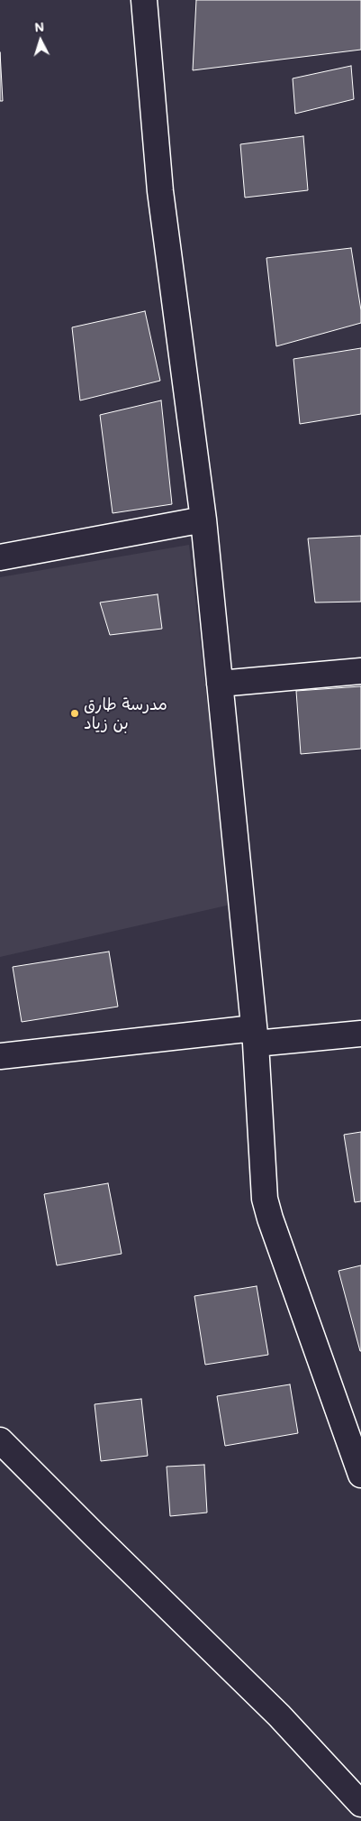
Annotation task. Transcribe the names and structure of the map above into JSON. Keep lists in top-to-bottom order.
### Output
{
  "places": ["مدرسة طارق بن زياد"],
  "north": "top"
}
